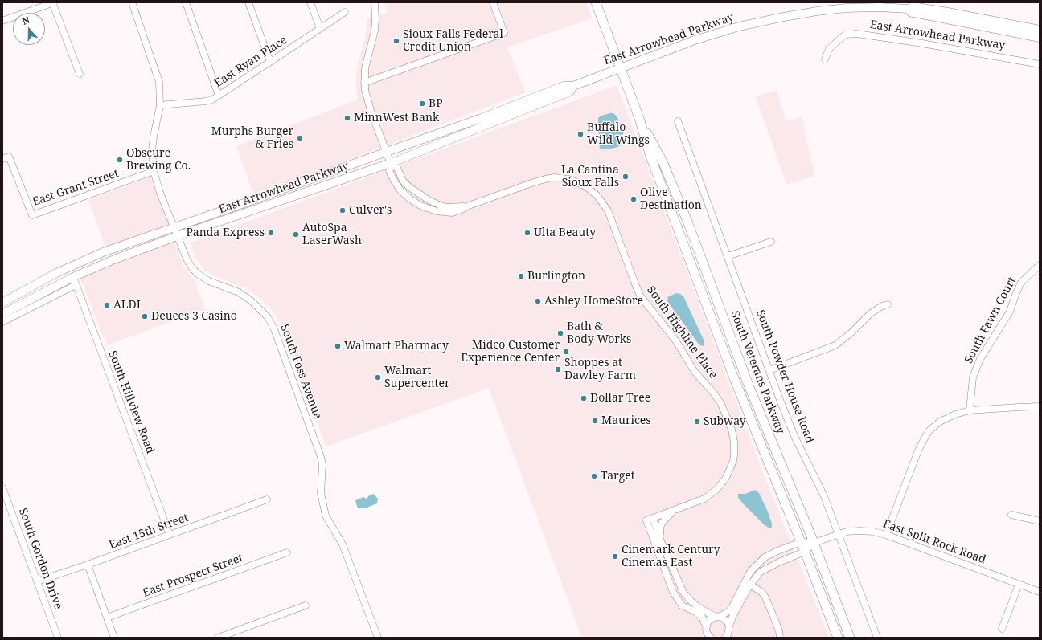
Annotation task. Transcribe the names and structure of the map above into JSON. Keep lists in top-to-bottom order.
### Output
{
  "streets": {
    "highway": ["South Veterans Parkway"],
    "main road": ["East Arrowhead Parkway"],
    "street": [
      "East Ryan Place",
      "East Grant Street",
      "South Fawn Court",
      "South Highline Place",
      "South Foss Avenue",
      "South Powder House Road",
      "South Hillview Road",
      "East 15th Street",
      "East Split Rock Road",
      "South Gordon Drive",
      "East Prospect Street"
    ]
  },
  "crossings": [
    ["East Arrowhead Parkway", "South Highline Place"],
    ["East Arrowhead Parkway", "South Foss Avenue"],
    ["East Arrowhead Parkway", "South Veterans Parkway"],
    ["East Arrowhead Parkway", "South Hillview Road"],
    ["East Ryan Place", "South Foss Avenue"],
    ["East Grant Street", "South Foss Avenue"],
    ["South Veterans Parkway", "East Split Rock Road"],
    ["South Powder House Road", "East Split Rock Road"],
    ["South Hillview Road", "East 15th Street"],
    ["East 15th Street", "South Gordon Drive"]
  ],
  "places": [
    "Sioux Falls Federal Credit Union",
    "BP",
    "MinnWest Bank",
    "Buffalo Wild Wings",
    "Murphs Burger & Fries",
    "Obscure Brewing Co.",
    "La Cantina Sioux Falls",
    "Olive Destination",
    "Culver's",
    "Panda Express",
    "Ulta Beauty",
    "AutoSpa LaserWash",
    "Burlington",
    "Ashley HomeStore",
    "ALDI",
    "Deuces 3 Casino",
    "Bath & Body Works",
    "Walmart Pharmacy",
    "Midco Customer Experience Center",
    "Shoppes at Dawley Farm",
    "Walmart Supercenter",
    "Dollar Tree",
    "Maurices",
    "Subway",
    "Target",
    "Cinemark Century Cinemas East"
  ],
  "north": "top"
}
